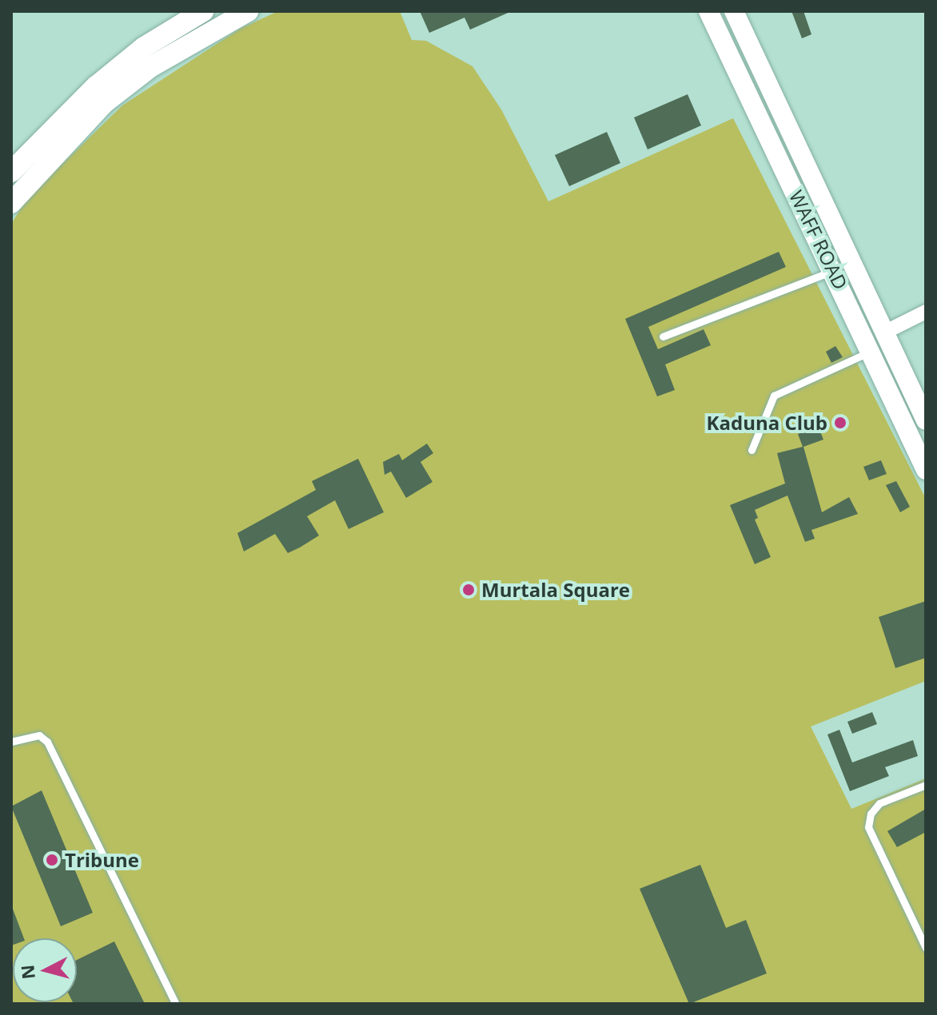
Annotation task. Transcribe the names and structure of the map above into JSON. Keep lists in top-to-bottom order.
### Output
{
  "streets": {
    "street": ["WAFF ROAD"]
  },
  "places": ["Kaduna Club", "Murtala Square", "Tribune"],
  "north": "left"
}
